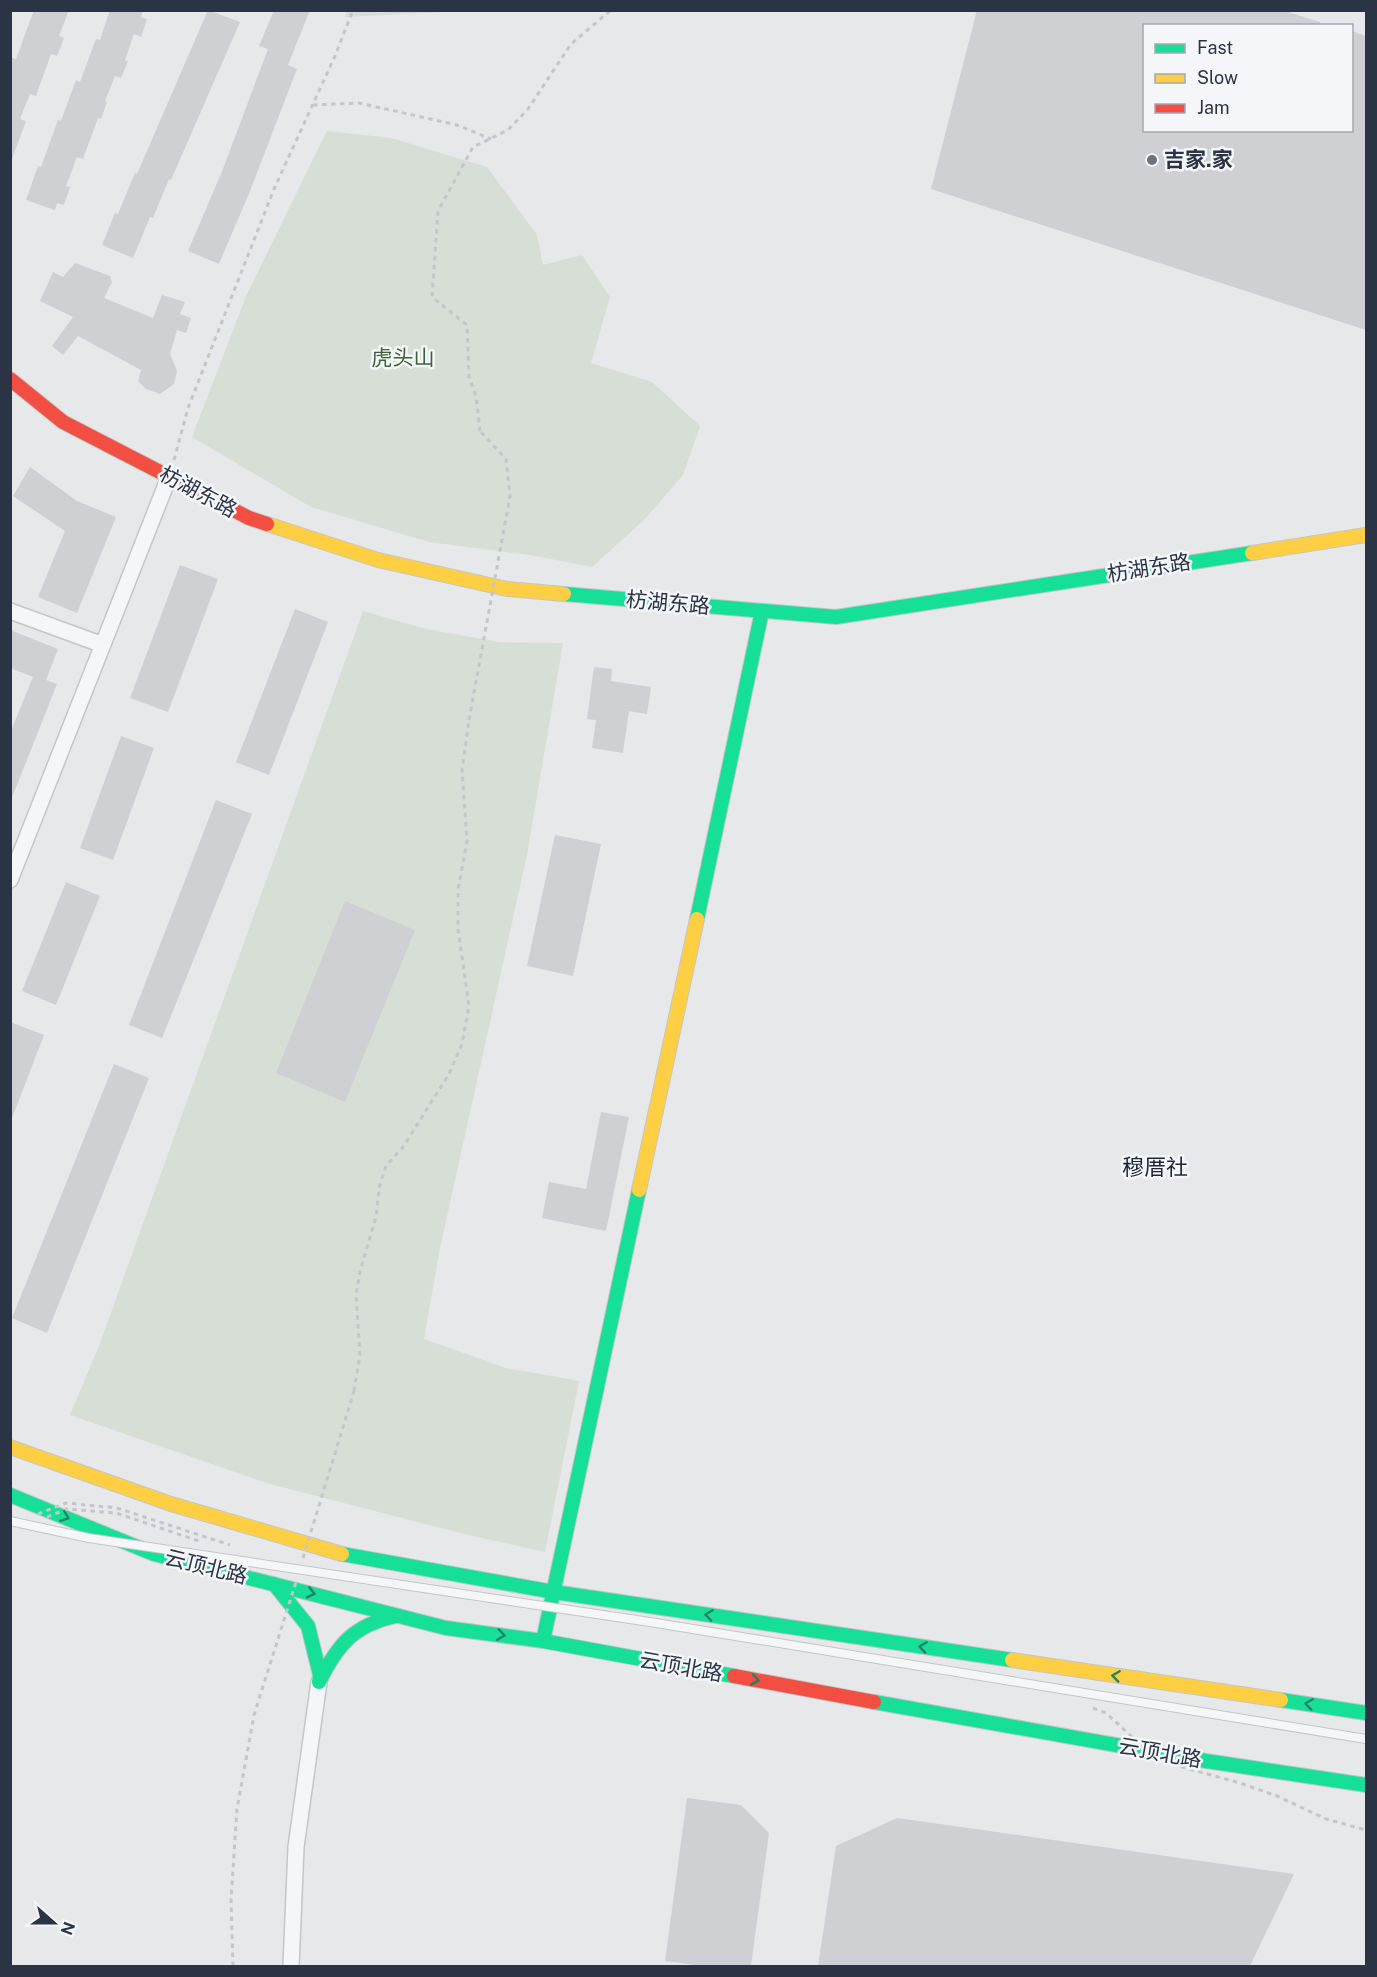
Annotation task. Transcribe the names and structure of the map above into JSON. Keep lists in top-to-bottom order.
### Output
{
  "streets": {
    "main road": ["枋湖东路", "云顶北路"]
  },
  "districts": ["穆厝社"],
  "parks": ["虎头山"],
  "places": ["吉家.家"],
  "legend": ["Fast", "Slow", "Jam"],
  "north": "right"
}
